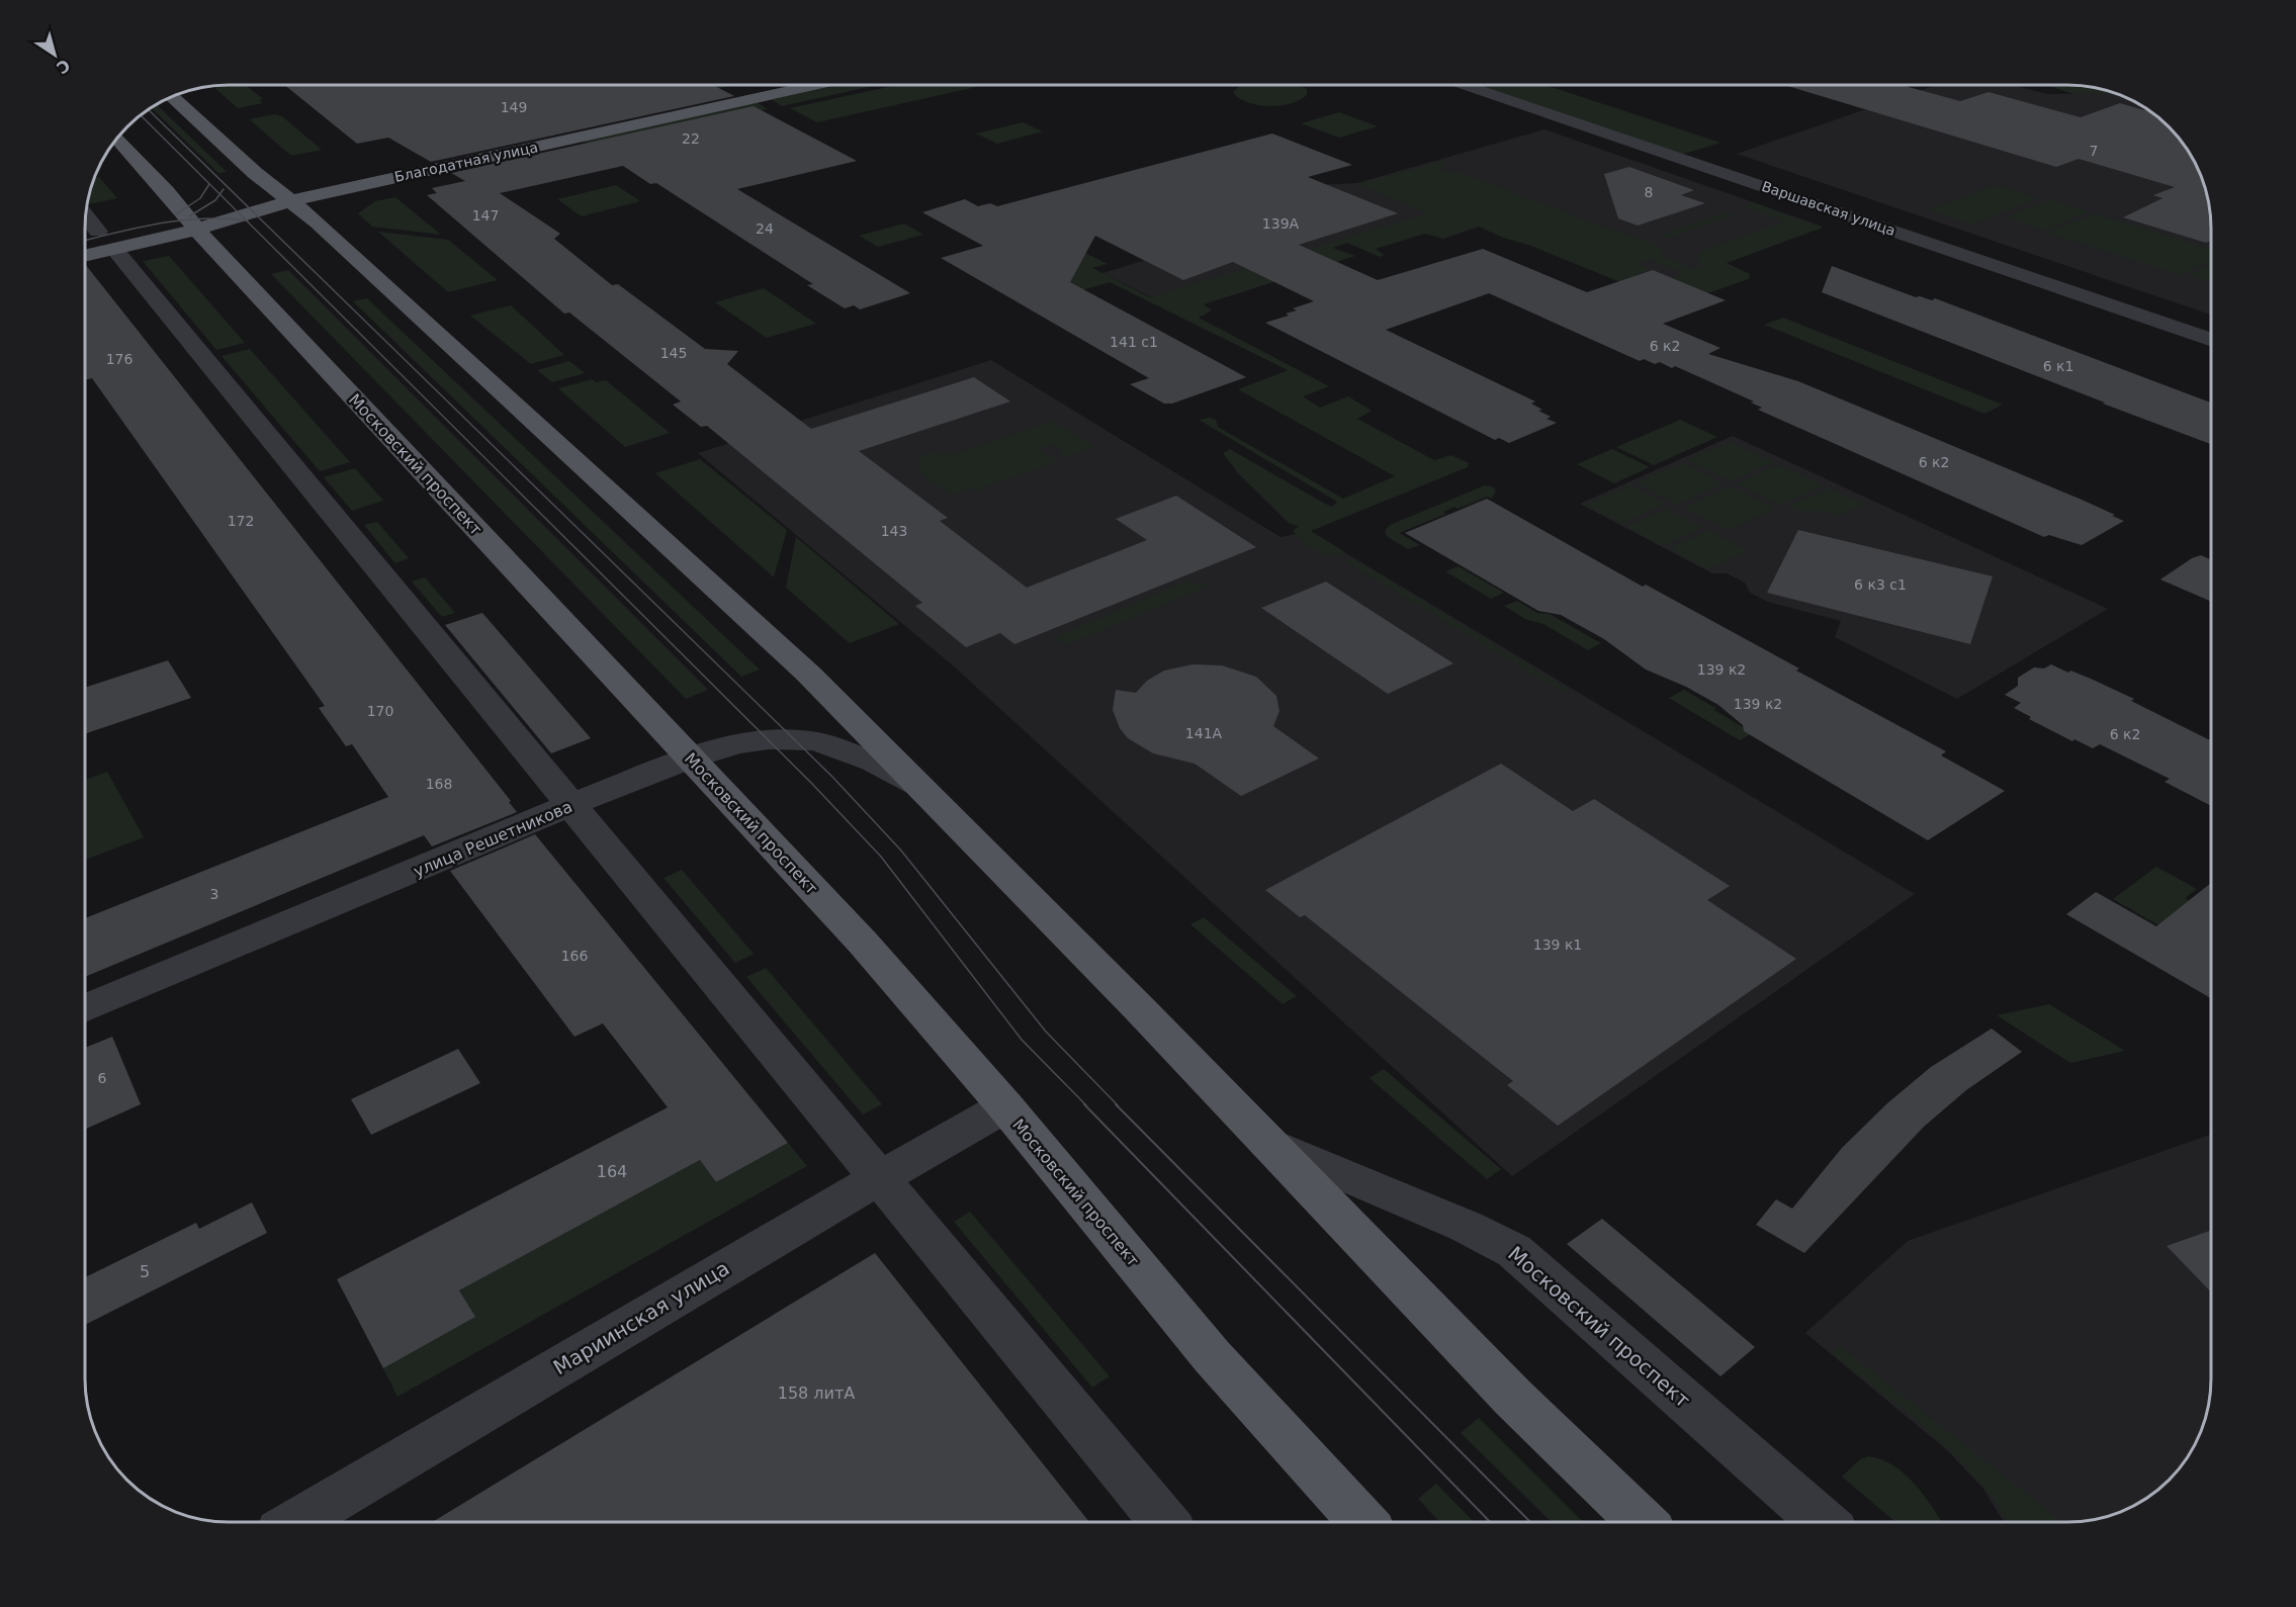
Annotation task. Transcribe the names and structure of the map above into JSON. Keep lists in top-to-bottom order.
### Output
{
  "streets": {
    "main road": ["Благодатная улица", "Московский проспект"],
    "street": ["Варшавская улица", "улица Решетникова", "Мариинская улица"]
  },
  "crossings": [
    ["Благодатная улица", "Московский проспект"],
    ["Московский проспект", "улица Решетникова"],
    ["Московский проспект", "Мариинская улица"]
  ],
  "house_numbers": [
    "149",
    "22",
    "7",
    "8",
    "147",
    "139А",
    "24",
    "141 с1",
    "6 к2",
    "145",
    "176",
    "6 к1",
    "6 к2",
    "172",
    "143",
    "6 к3 с1",
    "139 к2",
    "139 к2",
    "170",
    "141А",
    "6 к2",
    "168",
    "3",
    "139 к1",
    "166",
    "6",
    "164",
    "5",
    "158 литА"
  ],
  "north": "bottom right"
}
